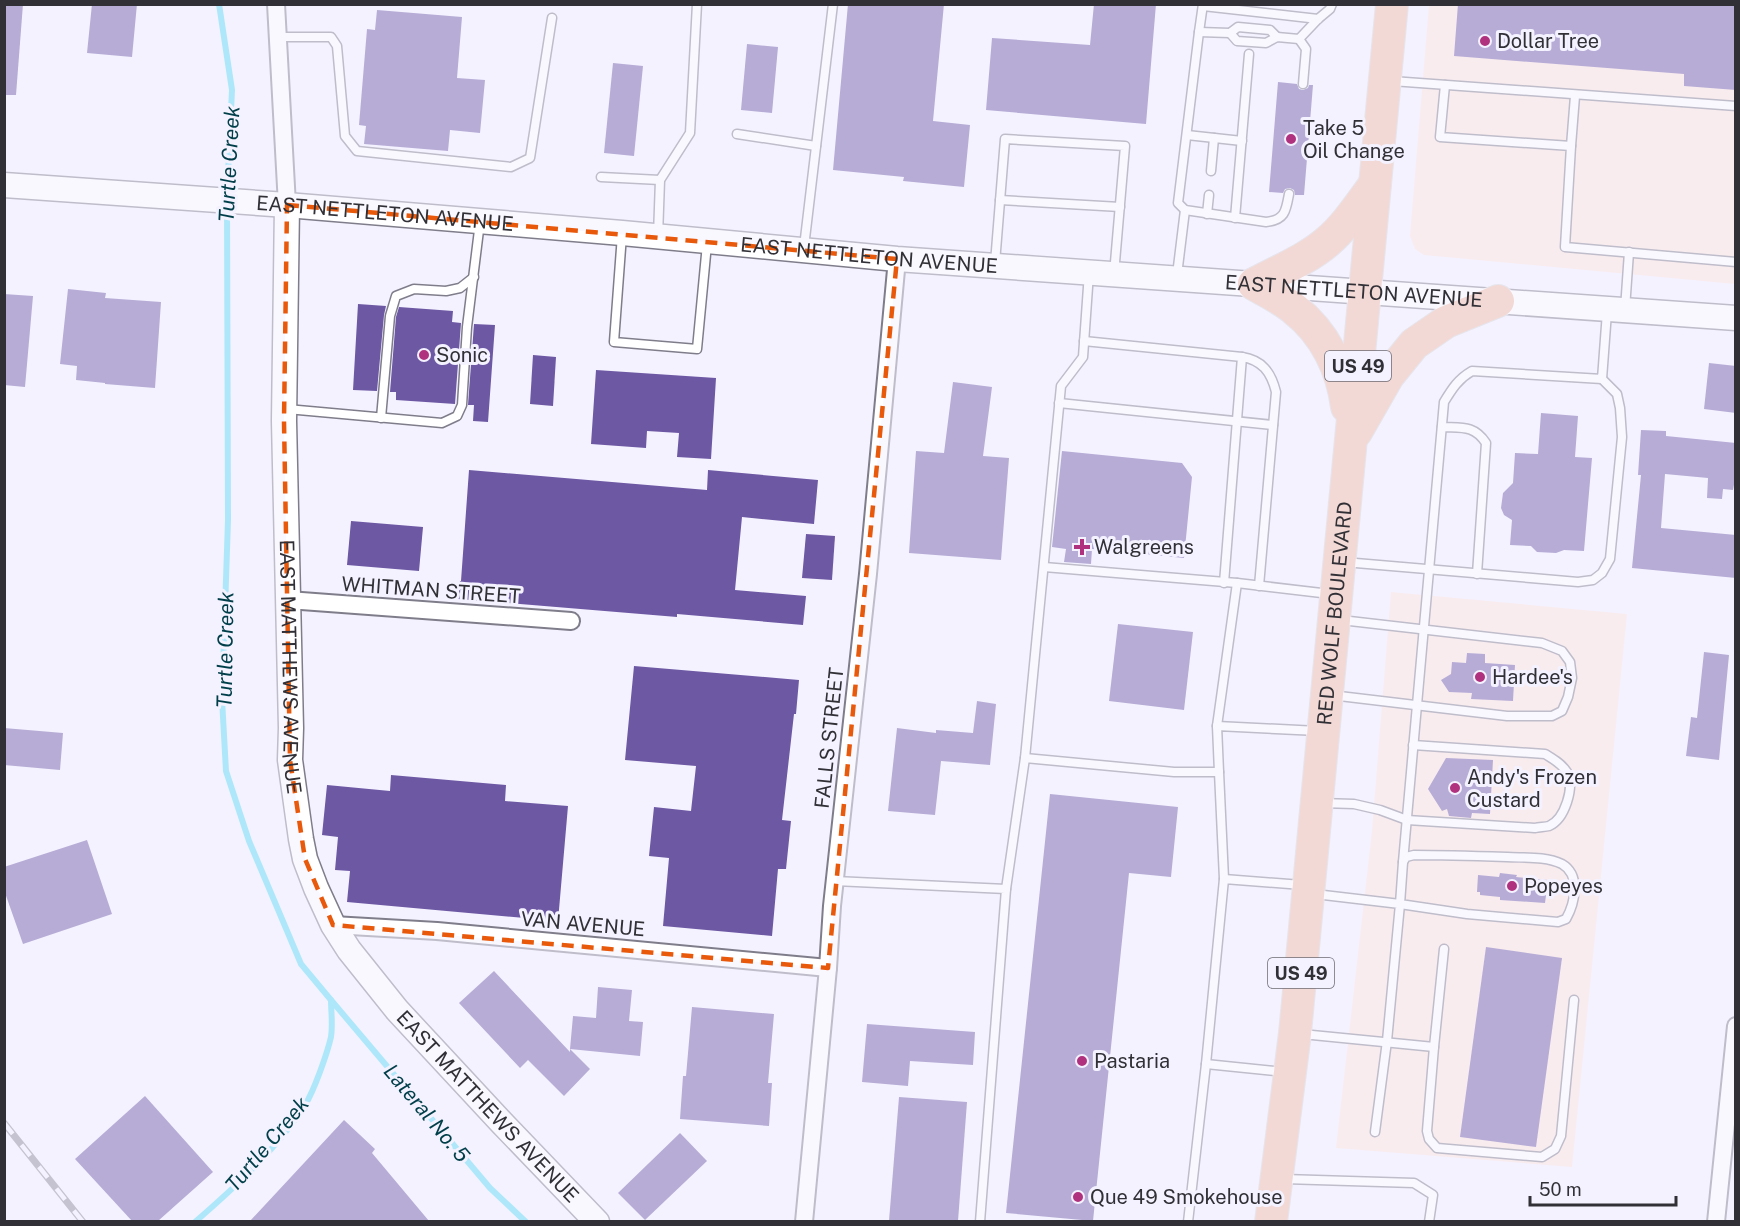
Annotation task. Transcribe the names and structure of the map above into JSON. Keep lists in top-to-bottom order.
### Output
{
  "streets": {
    "highway": ["US 49", "RED WOLF BOULEVARD"],
    "main road": ["EAST NETTLETON AVENUE", "EAST MATTHEWS AVENUE"],
    "street": ["WHITMAN STREET", "FALLS STREET", "VAN AVENUE"]
  },
  "crossings": [
    ["EAST NETTLETON AVENUE", "RED WOLF BOULEVARD"],
    ["EAST NETTLETON AVENUE", "EAST MATTHEWS AVENUE"],
    ["EAST NETTLETON AVENUE", "FALLS STREET"],
    ["WHITMAN STREET", "EAST MATTHEWS AVENUE"],
    ["EAST MATTHEWS AVENUE", "VAN AVENUE"],
    ["FALLS STREET", "VAN AVENUE"]
  ],
  "water": ["Turtle Creek", "Lateral No. 5"],
  "places": {
    "other": [
      "Dollar Tree",
      "Take 5 Oil Change",
      "Sonic",
      "Hardee's",
      "Andy's Frozen Custard",
      "Popeyes",
      "Pastaria",
      "Que 49 Smokehouse"
    ],
    "health": ["Walgreens"]
  },
  "scale_bar": "50 m"
}
